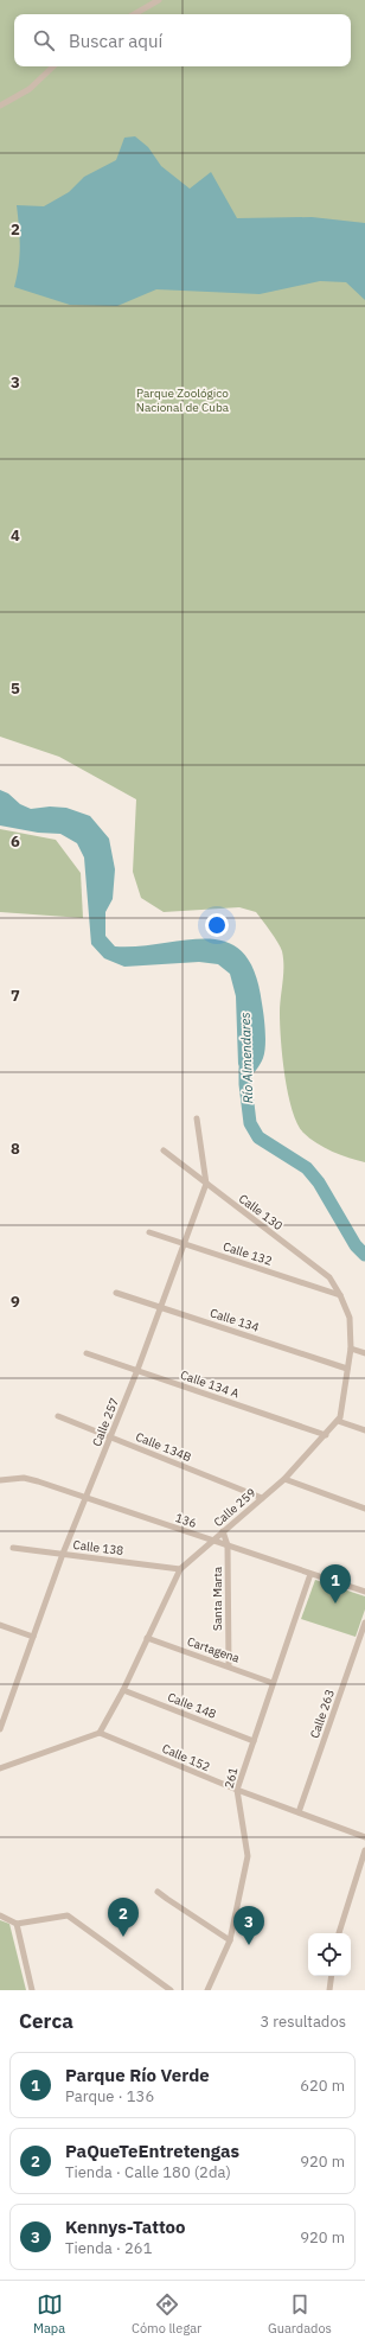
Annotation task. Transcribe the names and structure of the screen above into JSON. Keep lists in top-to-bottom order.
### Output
{
  "streets": {
    "street": [
      "Calle 130",
      "Calle 132",
      "Calle 134",
      "Calle 134 A",
      "Calle 257",
      "Calle 134B",
      "Calle 259",
      "136",
      "Calle 138",
      "Santa Marta",
      "Cartagena",
      "Calle 148",
      "Calle 263",
      "Calle 152",
      "261"
    ]
  },
  "crossings": [
    ["Calle 130", "Calle 132"],
    ["Calle 130", "Calle 257"],
    ["Calle 130", "Calle 259"],
    ["Calle 132", "Calle 257"],
    ["Calle 132", "Calle 259"],
    ["Calle 134", "Calle 257"],
    ["Calle 134", "Calle 259"],
    ["Calle 134 A", "Calle 257"],
    ["Calle 134 A", "Calle 259"],
    ["Calle 257", "Calle 134B"],
    ["Calle 257", "136"],
    ["Calle 257", "Calle 138"],
    ["Calle 134B", "Calle 259"],
    ["Calle 259", "136"],
    ["Calle 259", "Calle 138"],
    ["Calle 259", "Santa Marta"],
    ["Calle 259", "Cartagena"],
    ["Calle 259", "Calle 148"],
    ["Calle 259", "Calle 152"],
    ["136", "Santa Marta"],
    ["136", "261"],
    ["Santa Marta", "Cartagena"],
    ["Cartagena", "261"],
    ["Calle 148", "261"],
    ["Calle 263", "Calle 152"],
    ["Calle 152", "261"]
  ],
  "water": ["Río Almendares"],
  "parks": ["Parque Zoológico Nacional de Cuba"],
  "page": {
    "search": "Buscar aquí",
    "pins": ["1", "2", "3"],
    "heading": ["Cerca", "3 resultados"],
    "list": [
      {
        "mark": "1",
        "name": "Parque Río Verde",
        "note": "Parque · 136",
        "value": "620 m"
      },
      {
        "mark": "2",
        "name": "PaQueTeEntretengas",
        "note": "Tienda · Calle 180 (2da)",
        "value": "920 m"
      },
      {
        "mark": "3",
        "name": "Kennys-Tattoo",
        "note": "Tienda · 261",
        "value": "920 m"
      }
    ],
    "nav": ["Mapa", "Cómo llegar", "Guardados"]
  },
  "grid": {
    "rows": [
      "2",
      "3",
      "4",
      "5",
      "6",
      "7",
      "8",
      "9"
    ]
  }
}
